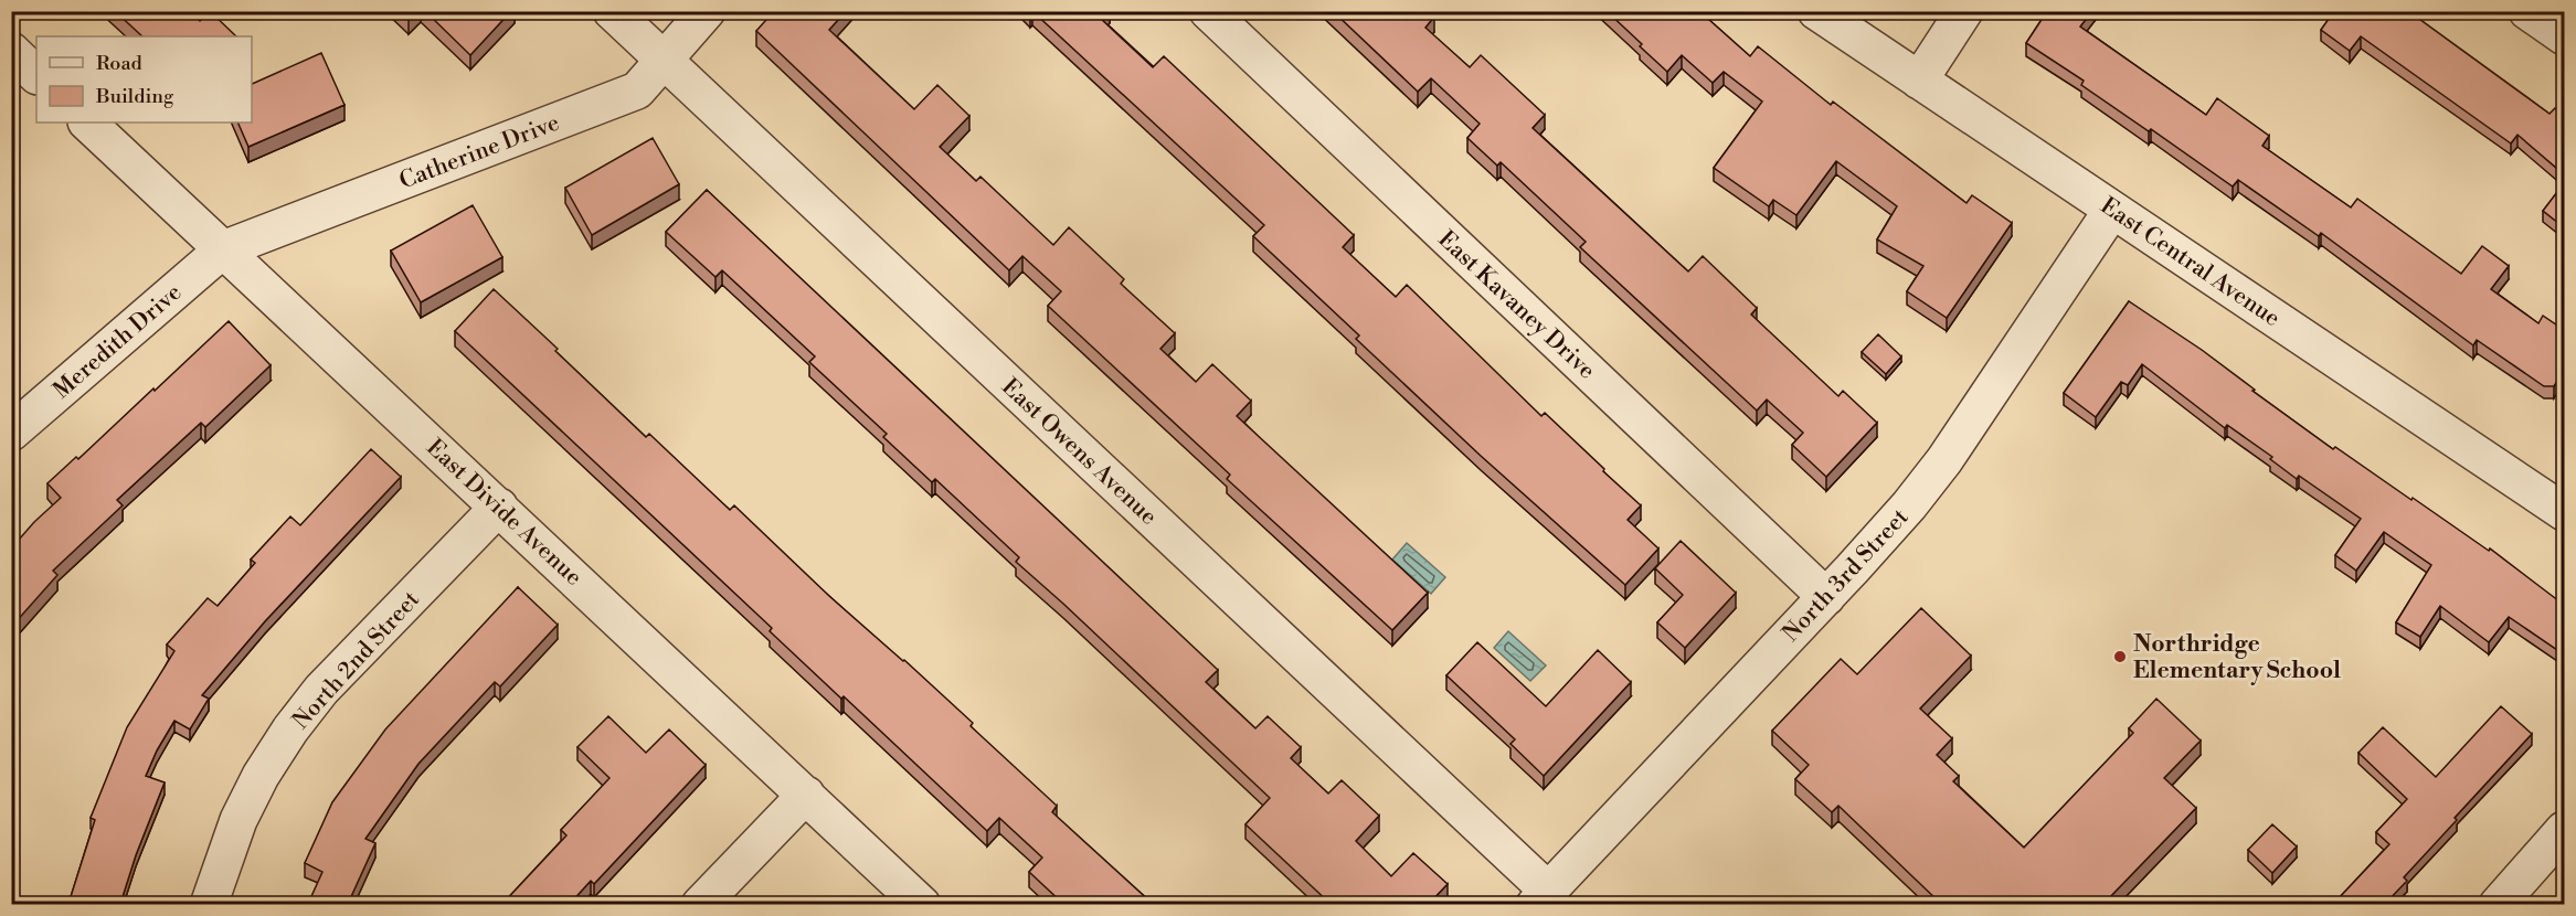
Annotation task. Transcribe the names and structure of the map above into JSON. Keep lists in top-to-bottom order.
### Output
{
  "streets": {
    "street": [
      "Catherine Drive",
      "East Central Avenue",
      "East Kavaney Drive",
      "Meredith Drive",
      "East Owens Avenue",
      "East Divide Avenue",
      "North 3rd Street",
      "North 2nd Street"
    ]
  },
  "crossings": [
    ["Catherine Drive", "Meredith Drive"],
    ["Catherine Drive", "East Owens Avenue"],
    ["Catherine Drive", "East Divide Avenue"],
    ["East Central Avenue", "North 3rd Street"],
    ["East Kavaney Drive", "North 3rd Street"],
    ["Meredith Drive", "East Divide Avenue"],
    ["East Owens Avenue", "North 3rd Street"],
    ["East Divide Avenue", "North 2nd Street"]
  ],
  "places": ["Northridge Elementary School"],
  "legend": ["Road", "Building"]
}
